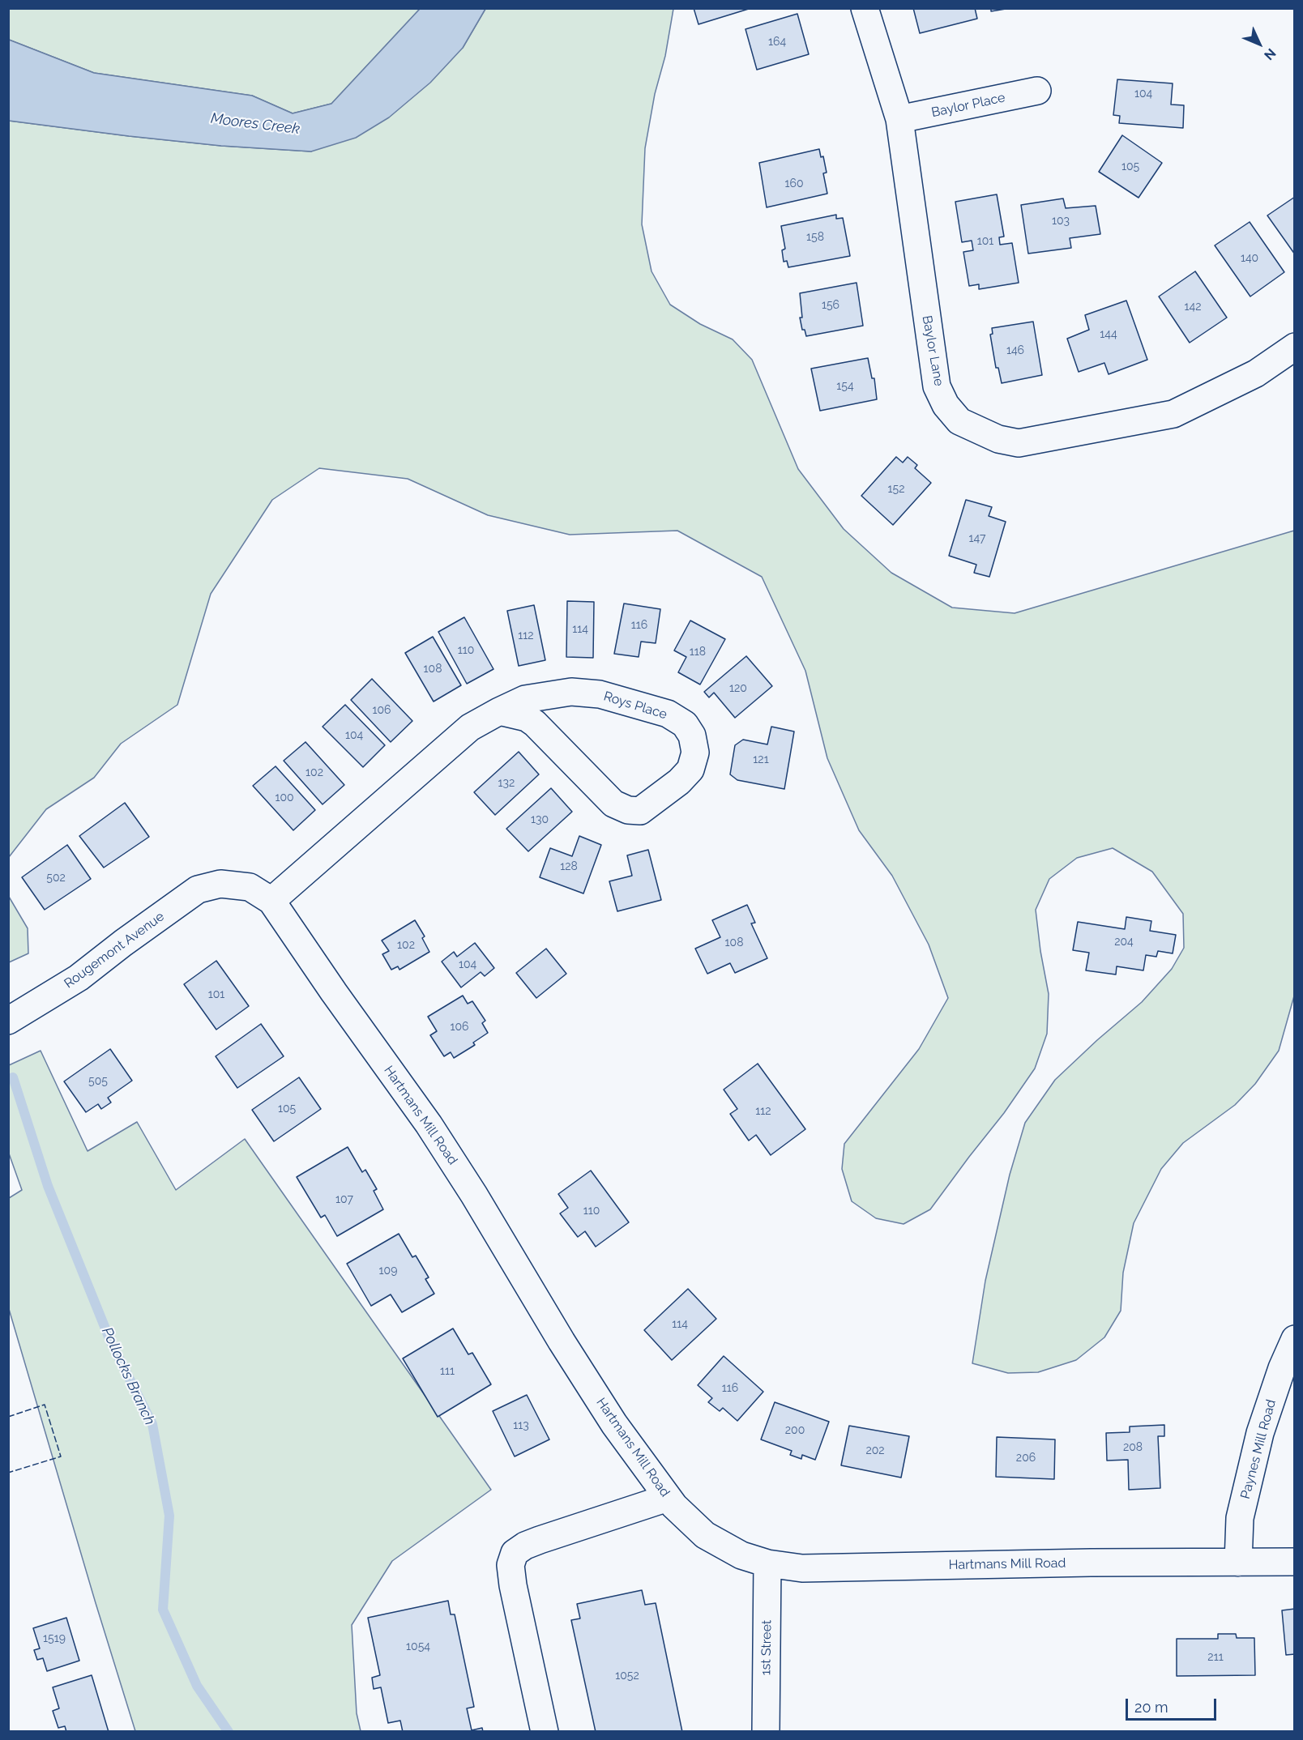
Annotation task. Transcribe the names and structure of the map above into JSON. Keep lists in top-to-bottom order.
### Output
{
  "streets": {
    "street": [
      "Baylor Place",
      "Baylor Lane",
      "Roys Place",
      "Rougemont Avenue",
      "Hartmans Mill Road",
      "Paynes Mill Road",
      "1st Street"
    ]
  },
  "crossings": [
    ["Baylor Place", "Baylor Lane"],
    ["Roys Place", "Hartmans Mill Road"],
    ["Rougemont Avenue", "Hartmans Mill Road"],
    ["Hartmans Mill Road", "Paynes Mill Road"],
    ["Hartmans Mill Road", "1st Street"]
  ],
  "water": ["Moores Creek", "Pollocks Branch"],
  "house_numbers": [
    "164",
    "104",
    "105",
    "160",
    "103",
    "158",
    "101",
    "140",
    "156",
    "142",
    "144",
    "146",
    "154",
    "152",
    "147",
    "116",
    "114",
    "112",
    "110",
    "118",
    "108",
    "120",
    "106",
    "104",
    "121",
    "102",
    "132",
    "100",
    "130",
    "128",
    "502",
    "204",
    "108",
    "102",
    "104",
    "101",
    "106",
    "505",
    "105",
    "112",
    "107",
    "110",
    "109",
    "114",
    "111",
    "116",
    "113",
    "200",
    "208",
    "202",
    "206",
    "1519",
    "1054",
    "211",
    "1052"
  ],
  "scale_bar": "20 m",
  "north": "bottom right"
}
